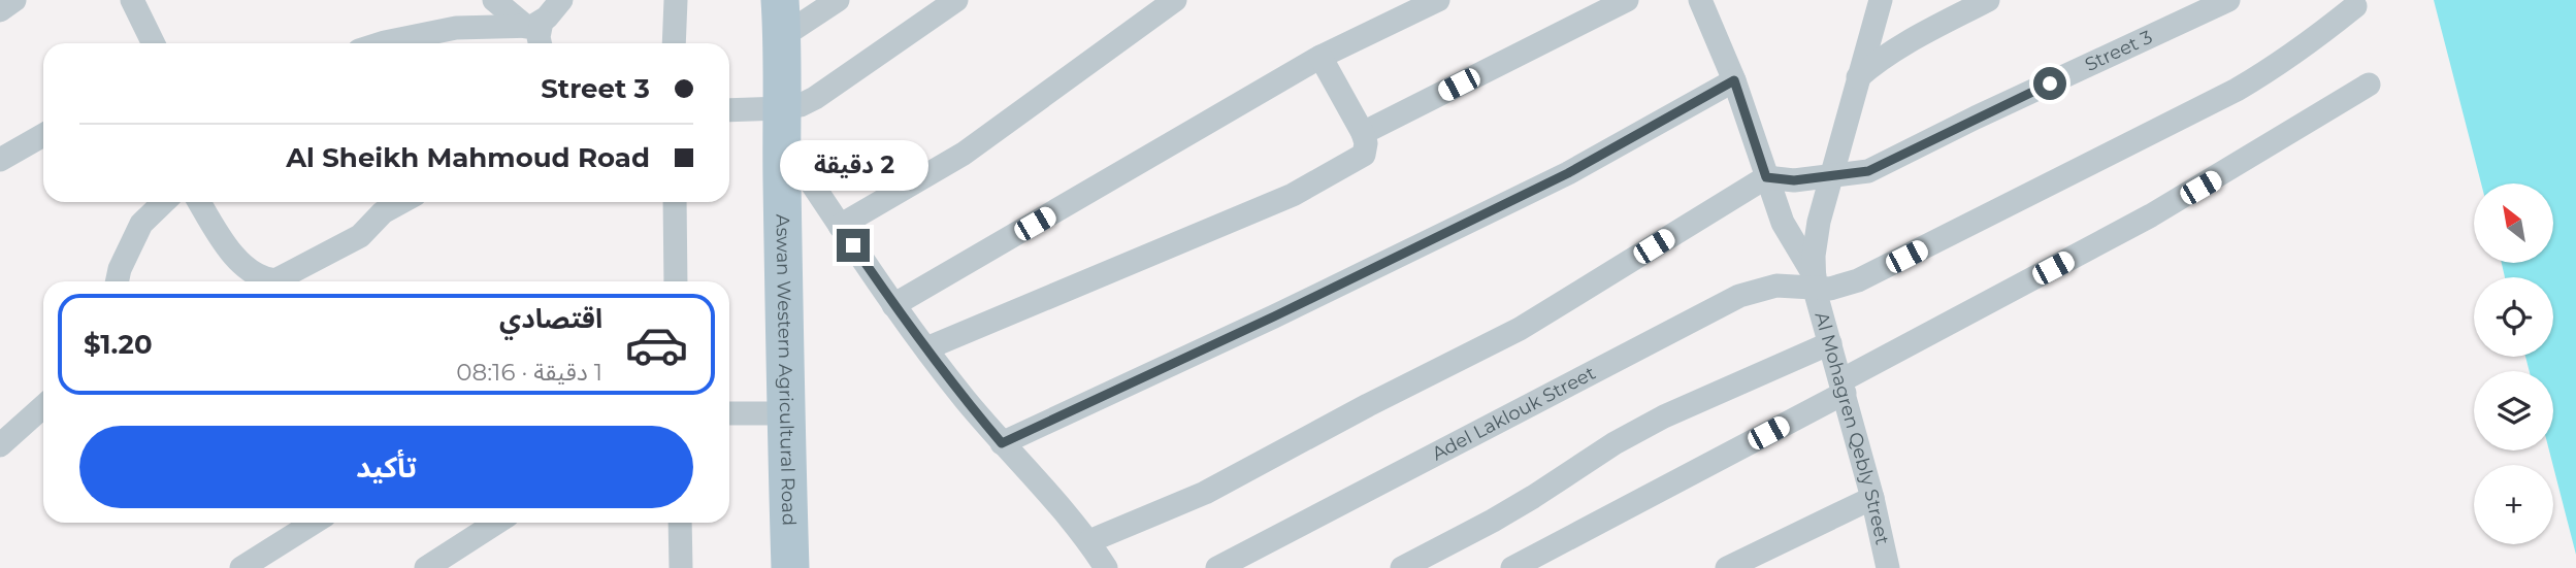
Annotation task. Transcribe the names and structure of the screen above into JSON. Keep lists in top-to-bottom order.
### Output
{
  "streets": {
    "main road": ["Aswan Western Agricultural Road"],
    "street": ["Street 3", "Adel Laklouk Street", "Al Mohagren Qebly Street"]
  },
  "crossings": [
    ["Adel Laklouk Street", "Al Mohagren Qebly Street"]
  ],
  "north": "top left",
  "page": {
    "banner": ["Street 3", "Al Sheikh Mahmoud Road"],
    "bubble": "2 دقيقة",
    "map_buttons": "+",
    "list": [
      {
        "name": "اقتصادي",
        "note": "1 دقيقة · 08:16",
        "value": "$1.20"
      }
    ],
    "buttons": "تأكيد"
  }
}
